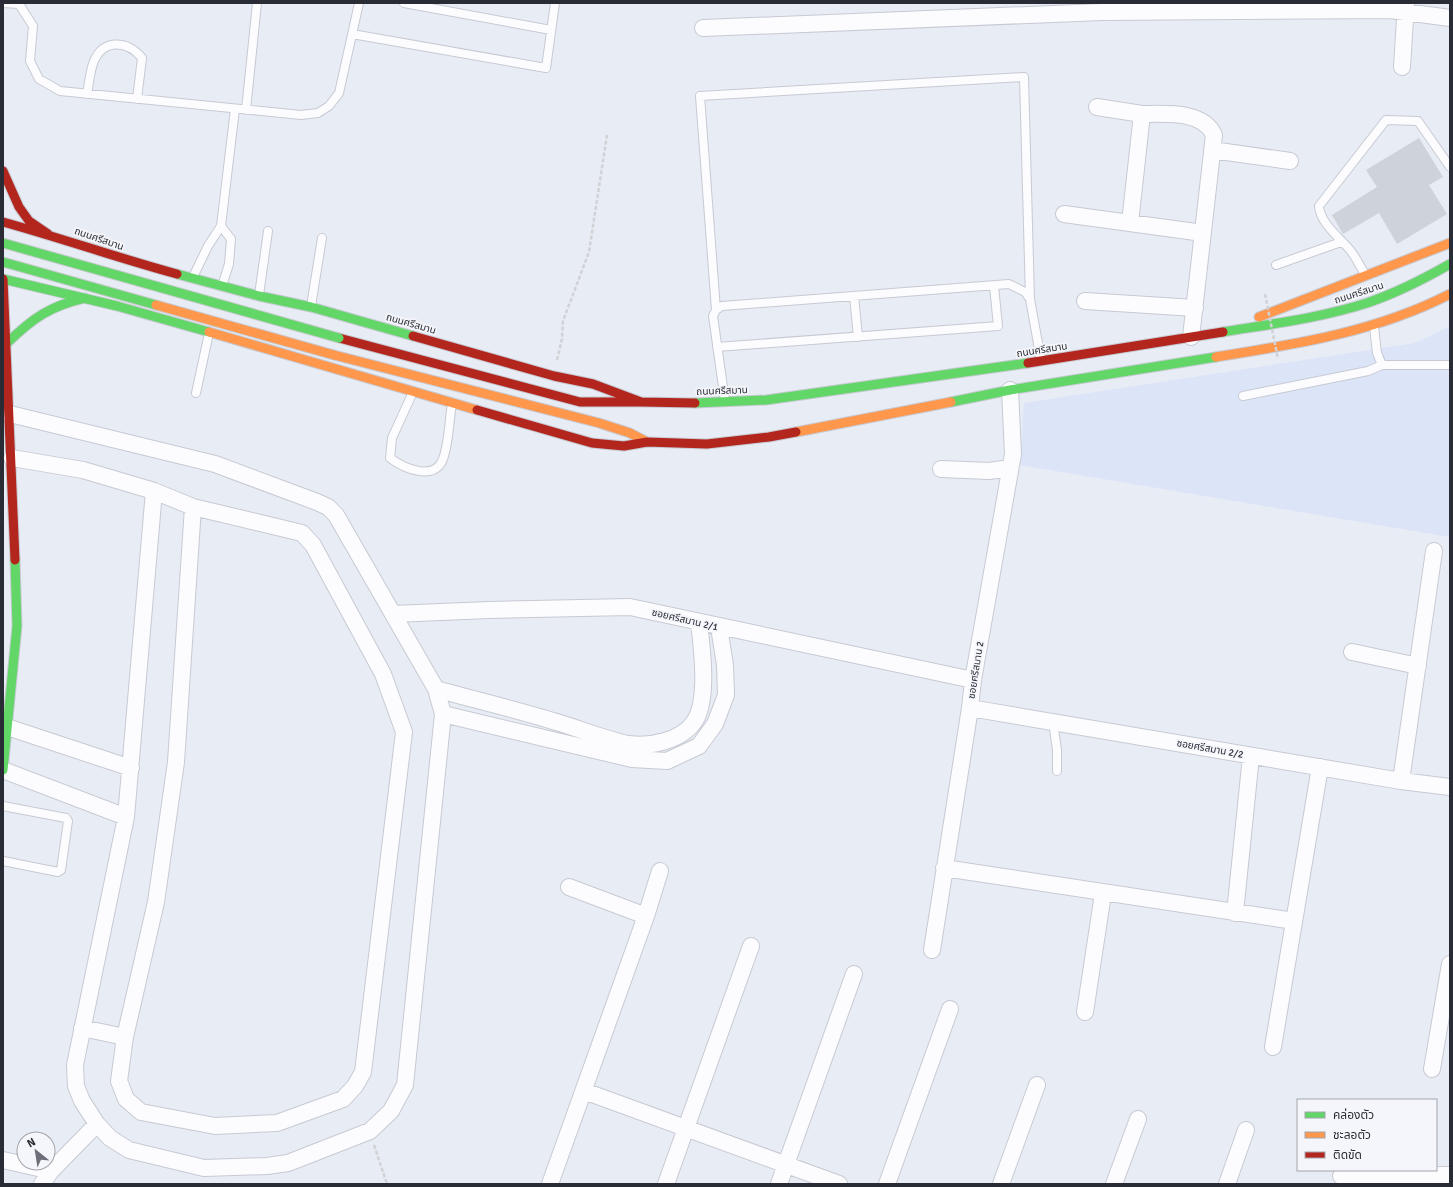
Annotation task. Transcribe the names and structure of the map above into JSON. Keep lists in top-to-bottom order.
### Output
{
  "streets": {
    "main road": ["ถนนศรีสมาน"],
    "street": ["ซอยศรีสมาน 2/1", "ซอยศรีสมาน 2", "ซอยศรีสมาน 2/2"]
  },
  "crossings": [
    ["ซอยศรีสมาน 2/1", "ซอยศรีสมาน 2"],
    ["ซอยศรีสมาน 2", "ซอยศรีสมาน 2/2"]
  ],
  "legend": ["คล่องตัว", "ชะลอตัว", "ติดขัด"],
  "north": "top left"
}
